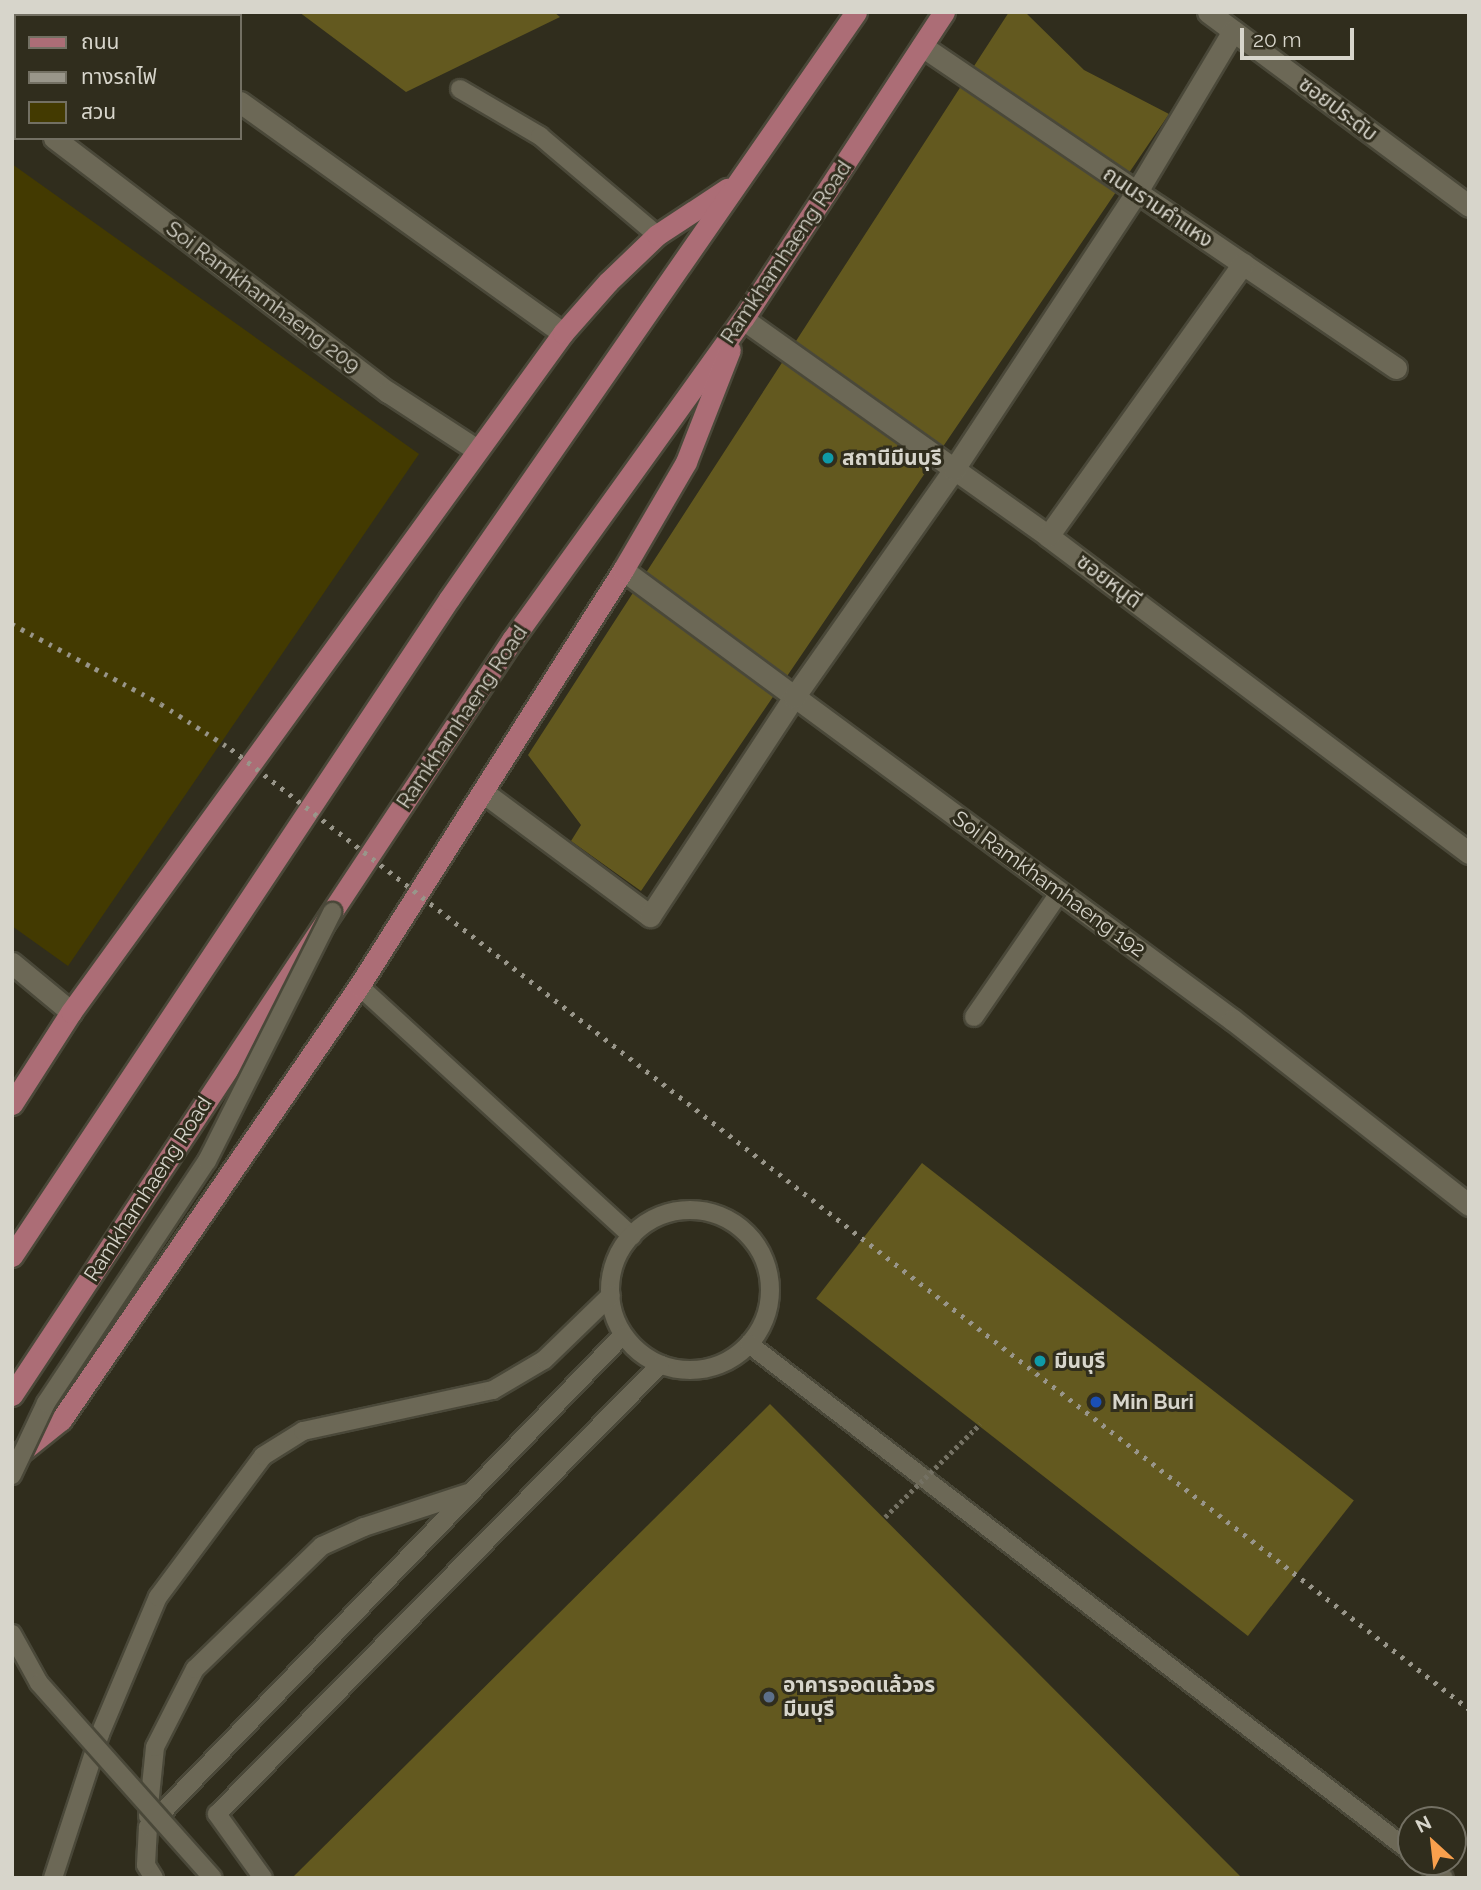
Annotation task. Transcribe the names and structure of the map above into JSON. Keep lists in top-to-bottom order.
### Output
{
  "streets": {
    "main road": ["Ramkhamhaeng Road"],
    "street": [
      "ซอยประดับ",
      "ถนนรามคำแหง",
      "Soi Ramkhamhaeng 209",
      "ซอยหนูดี",
      "Soi Ramkhamhaeng 192"
    ]
  },
  "crossings": [
    ["ถนนรามคำแหง", "Ramkhamhaeng Road"],
    ["Ramkhamhaeng Road", "ซอยหนูดี"]
  ],
  "places": [
    "สถานีมีนบุรี",
    "มีนบุรี",
    "Min Buri",
    "อาคารจอดแล้วจร มีนบุรี"
  ],
  "legend": ["ถนน", "ทางรถไฟ", "สวน"],
  "scale_bar": "20 m",
  "north": "top left"
}
